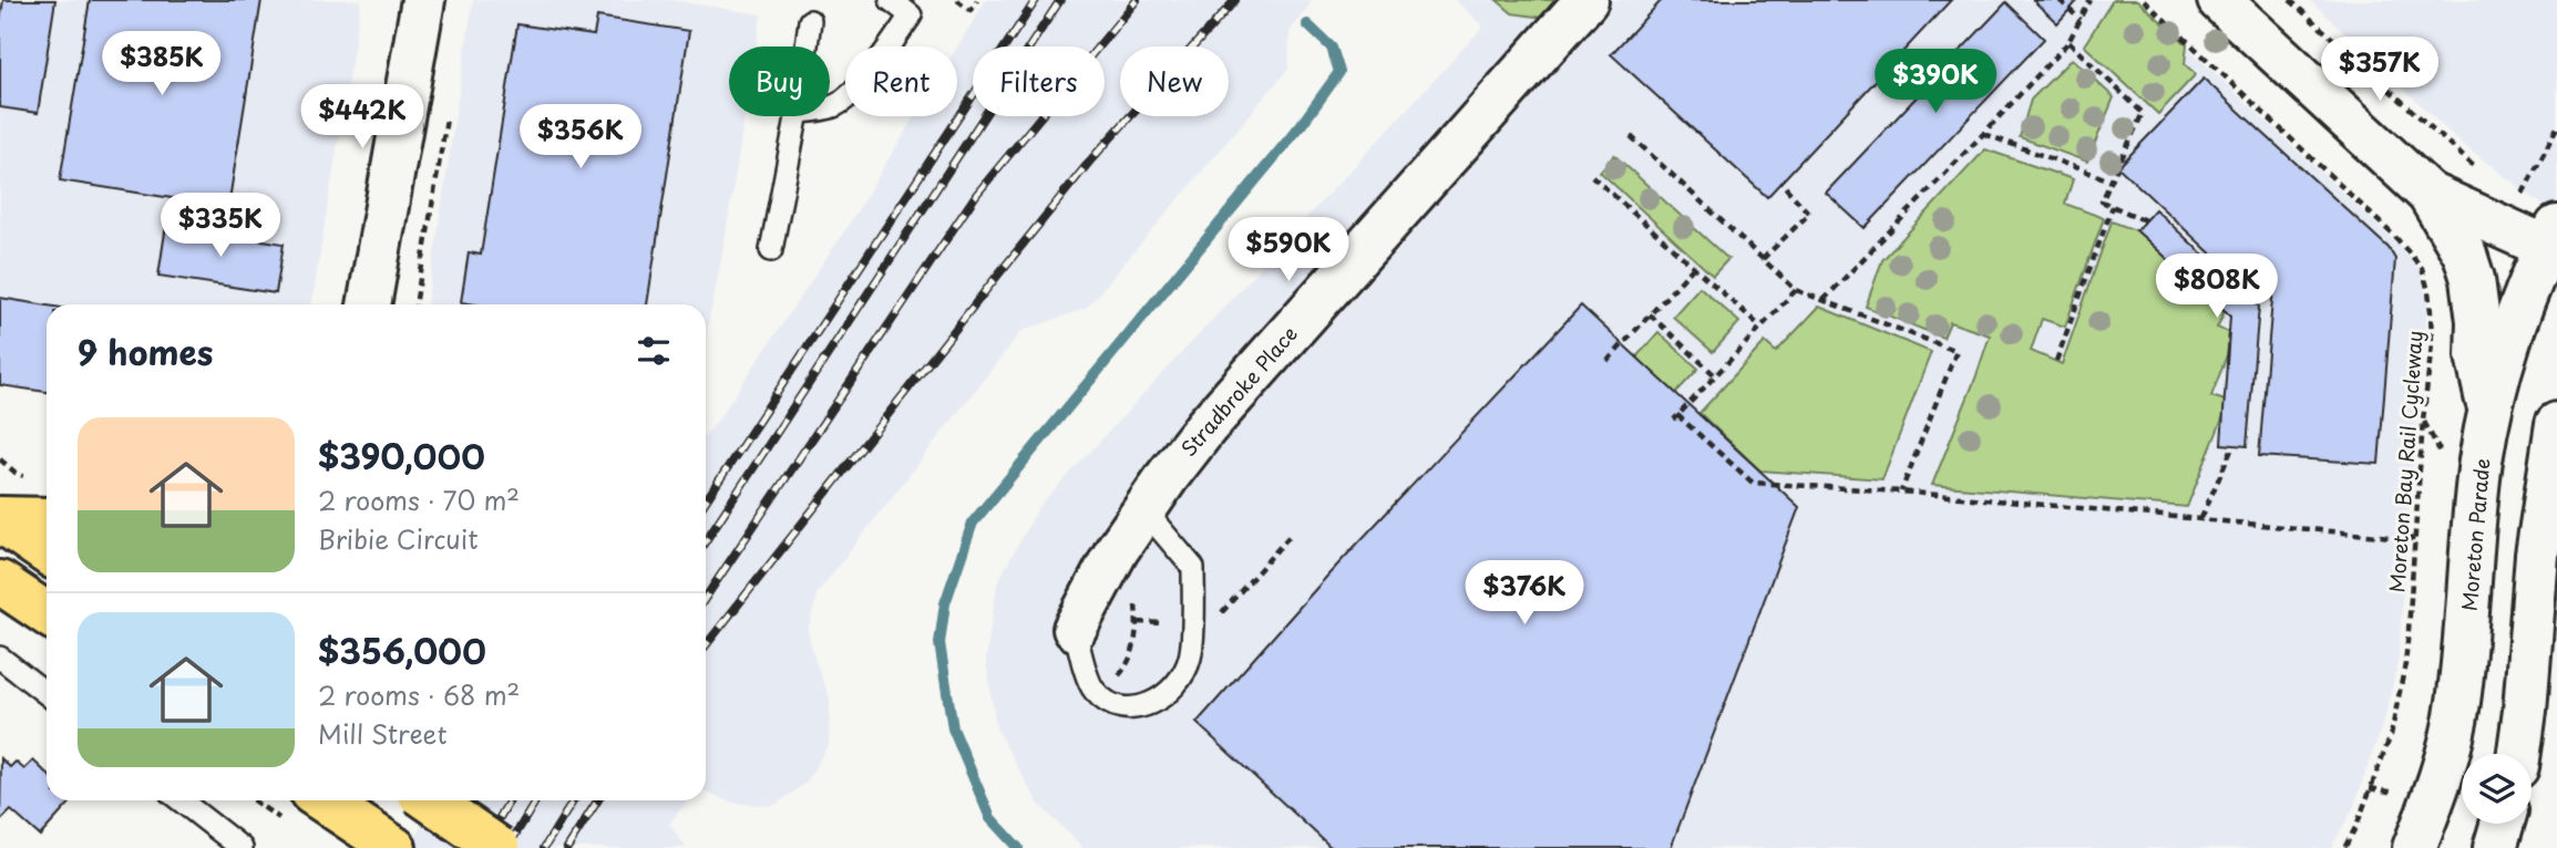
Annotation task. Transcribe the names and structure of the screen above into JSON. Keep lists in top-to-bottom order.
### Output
{
  "streets": {
    "street": ["Stradbroke Place", "Moreton Parade"],
    "path": ["Moreton Bay Rail Cycleway"]
  },
  "page": {
    "price": [
      "$385K",
      "$357K",
      "$390K",
      "$442K",
      "$356K",
      "$335K",
      "$590K",
      "$808K",
      "$376K"
    ],
    "chip": [
      "Buy",
      "Rent",
      "Filters",
      "New"
    ],
    "heading": "9 homes",
    "list": [
      {
        "name": "$390,000",
        "note": "2 rooms · 70 m² · Bribie Circuit"
      },
      {
        "name": "$356,000",
        "note": "2 rooms · 68 m² · Mill Street"
      }
    ]
  }
}
